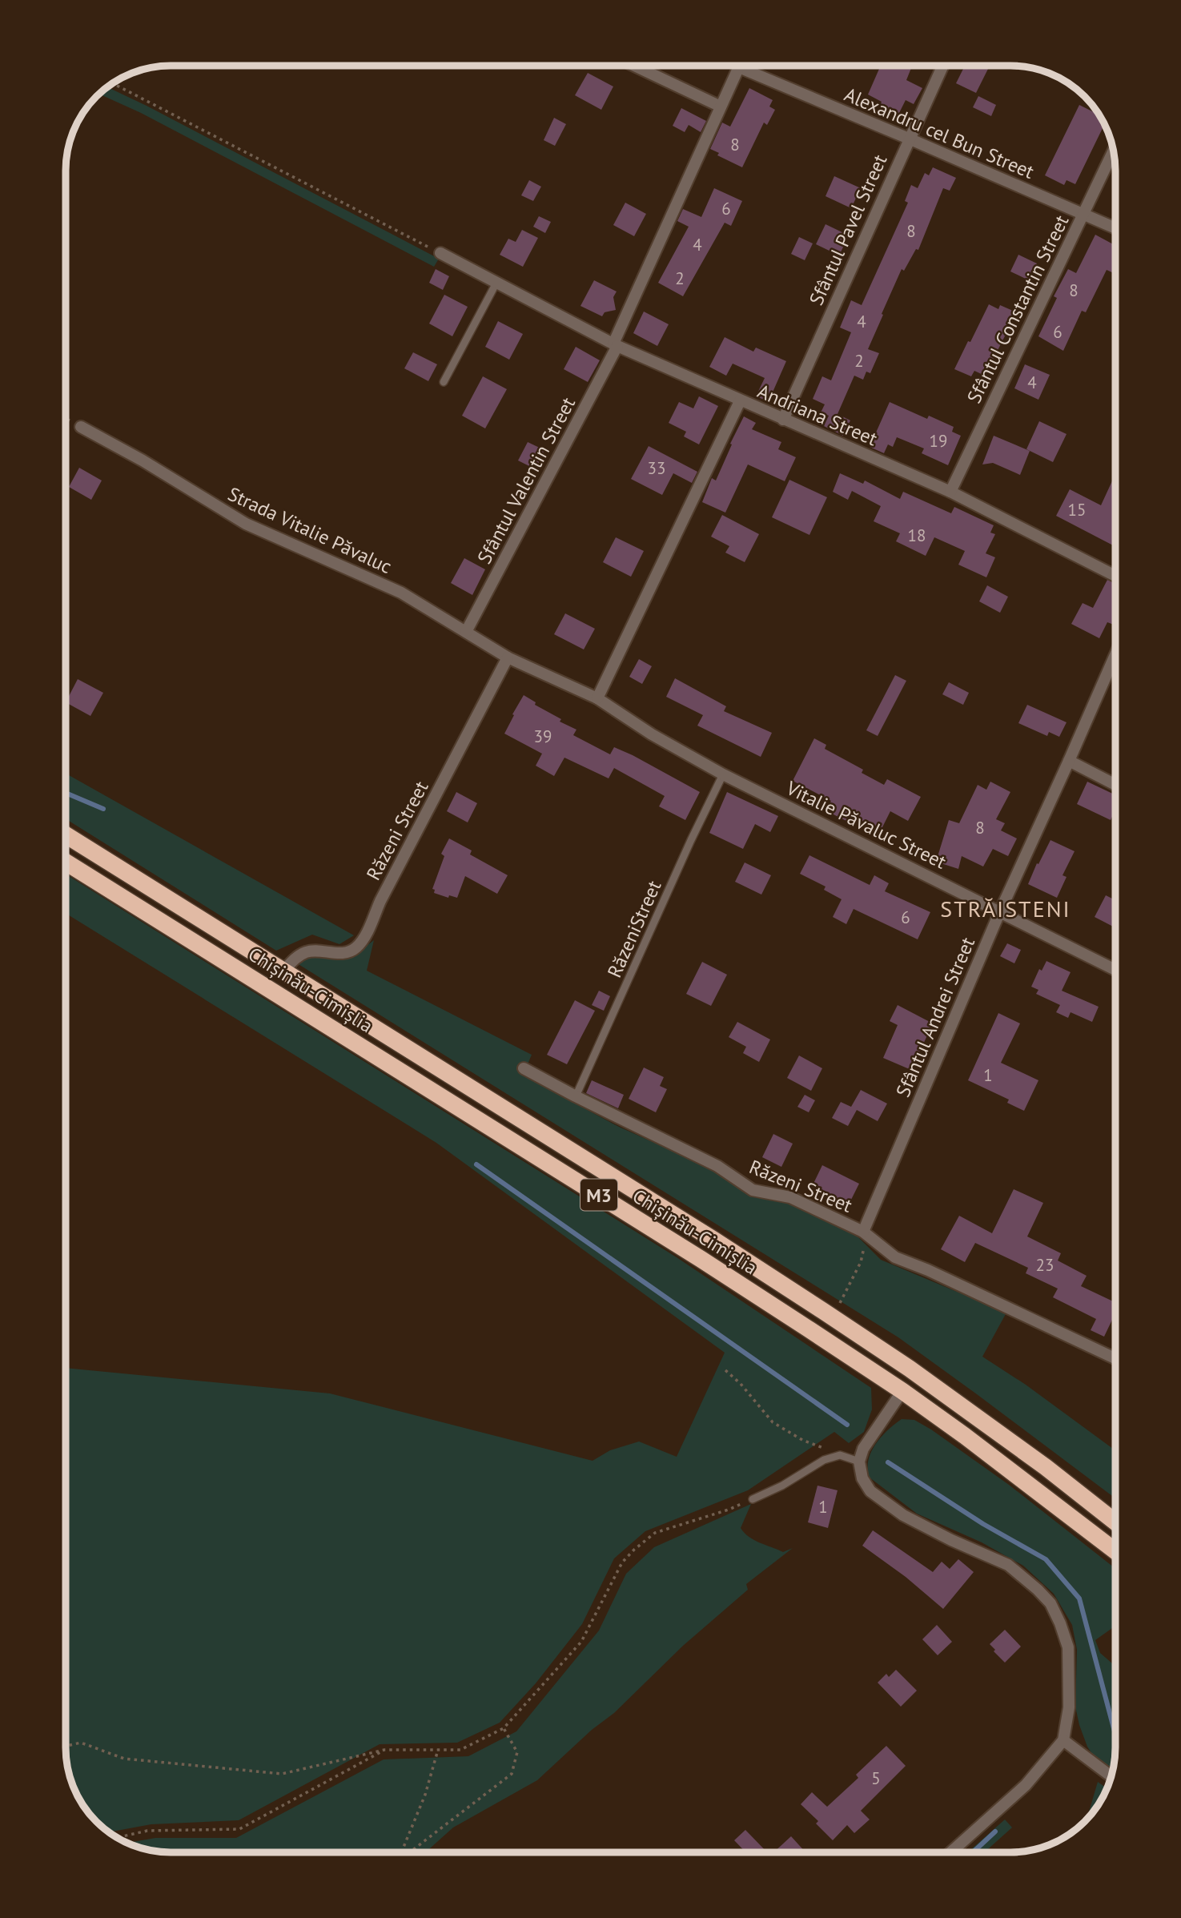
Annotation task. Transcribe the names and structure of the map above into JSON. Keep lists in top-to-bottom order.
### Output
{
  "streets": {
    "highway": ["Chișinău-Cimișlia", "M3"],
    "street": [
      "Alexandru cel Bun Street",
      "Sfântul Pavel Street",
      "Sfântul Constantin Street",
      "Andriana Street",
      "Sfântul Valentin Street",
      "Strada Vitalie Păvaluc",
      "Vitalie Păvaluc Street",
      "Răzeni Street",
      "Sfântul Andrei Street"
    ],
    "lane": ["RăzeniStreet"]
  },
  "crossings": [
    ["Alexandru cel Bun Street", "Sfântul Pavel Street"],
    ["Alexandru cel Bun Street", "Sfântul Constantin Street"],
    ["Sfântul Pavel Street", "Andriana Street"],
    ["Sfântul Constantin Street", "Andriana Street"],
    ["Andriana Street", "Sfântul Valentin Street"],
    ["Sfântul Valentin Street", "Strada Vitalie Păvaluc"],
    ["Sfântul Valentin Street", "Vitalie Păvaluc Street"],
    ["Strada Vitalie Păvaluc", "Vitalie Păvaluc Street"],
    ["Vitalie Păvaluc Street", "Răzeni Street"],
    ["Vitalie Păvaluc Street", "RăzeniStreet"],
    ["Vitalie Păvaluc Street", "Sfântul Andrei Street"],
    ["Răzeni Street", "RăzeniStreet"],
    ["Răzeni Street", "Chișinău-Cimișlia"],
    ["Răzeni Street", "Sfântul Andrei Street"]
  ],
  "districts": ["STRĂISTENI"],
  "house_numbers": [
    "8",
    "6",
    "8",
    "4",
    "2",
    "8",
    "4",
    "6",
    "2",
    "4",
    "19",
    "33",
    "15",
    "18",
    "39",
    "8",
    "6",
    "1",
    "23",
    "1",
    "5"
  ]
}
